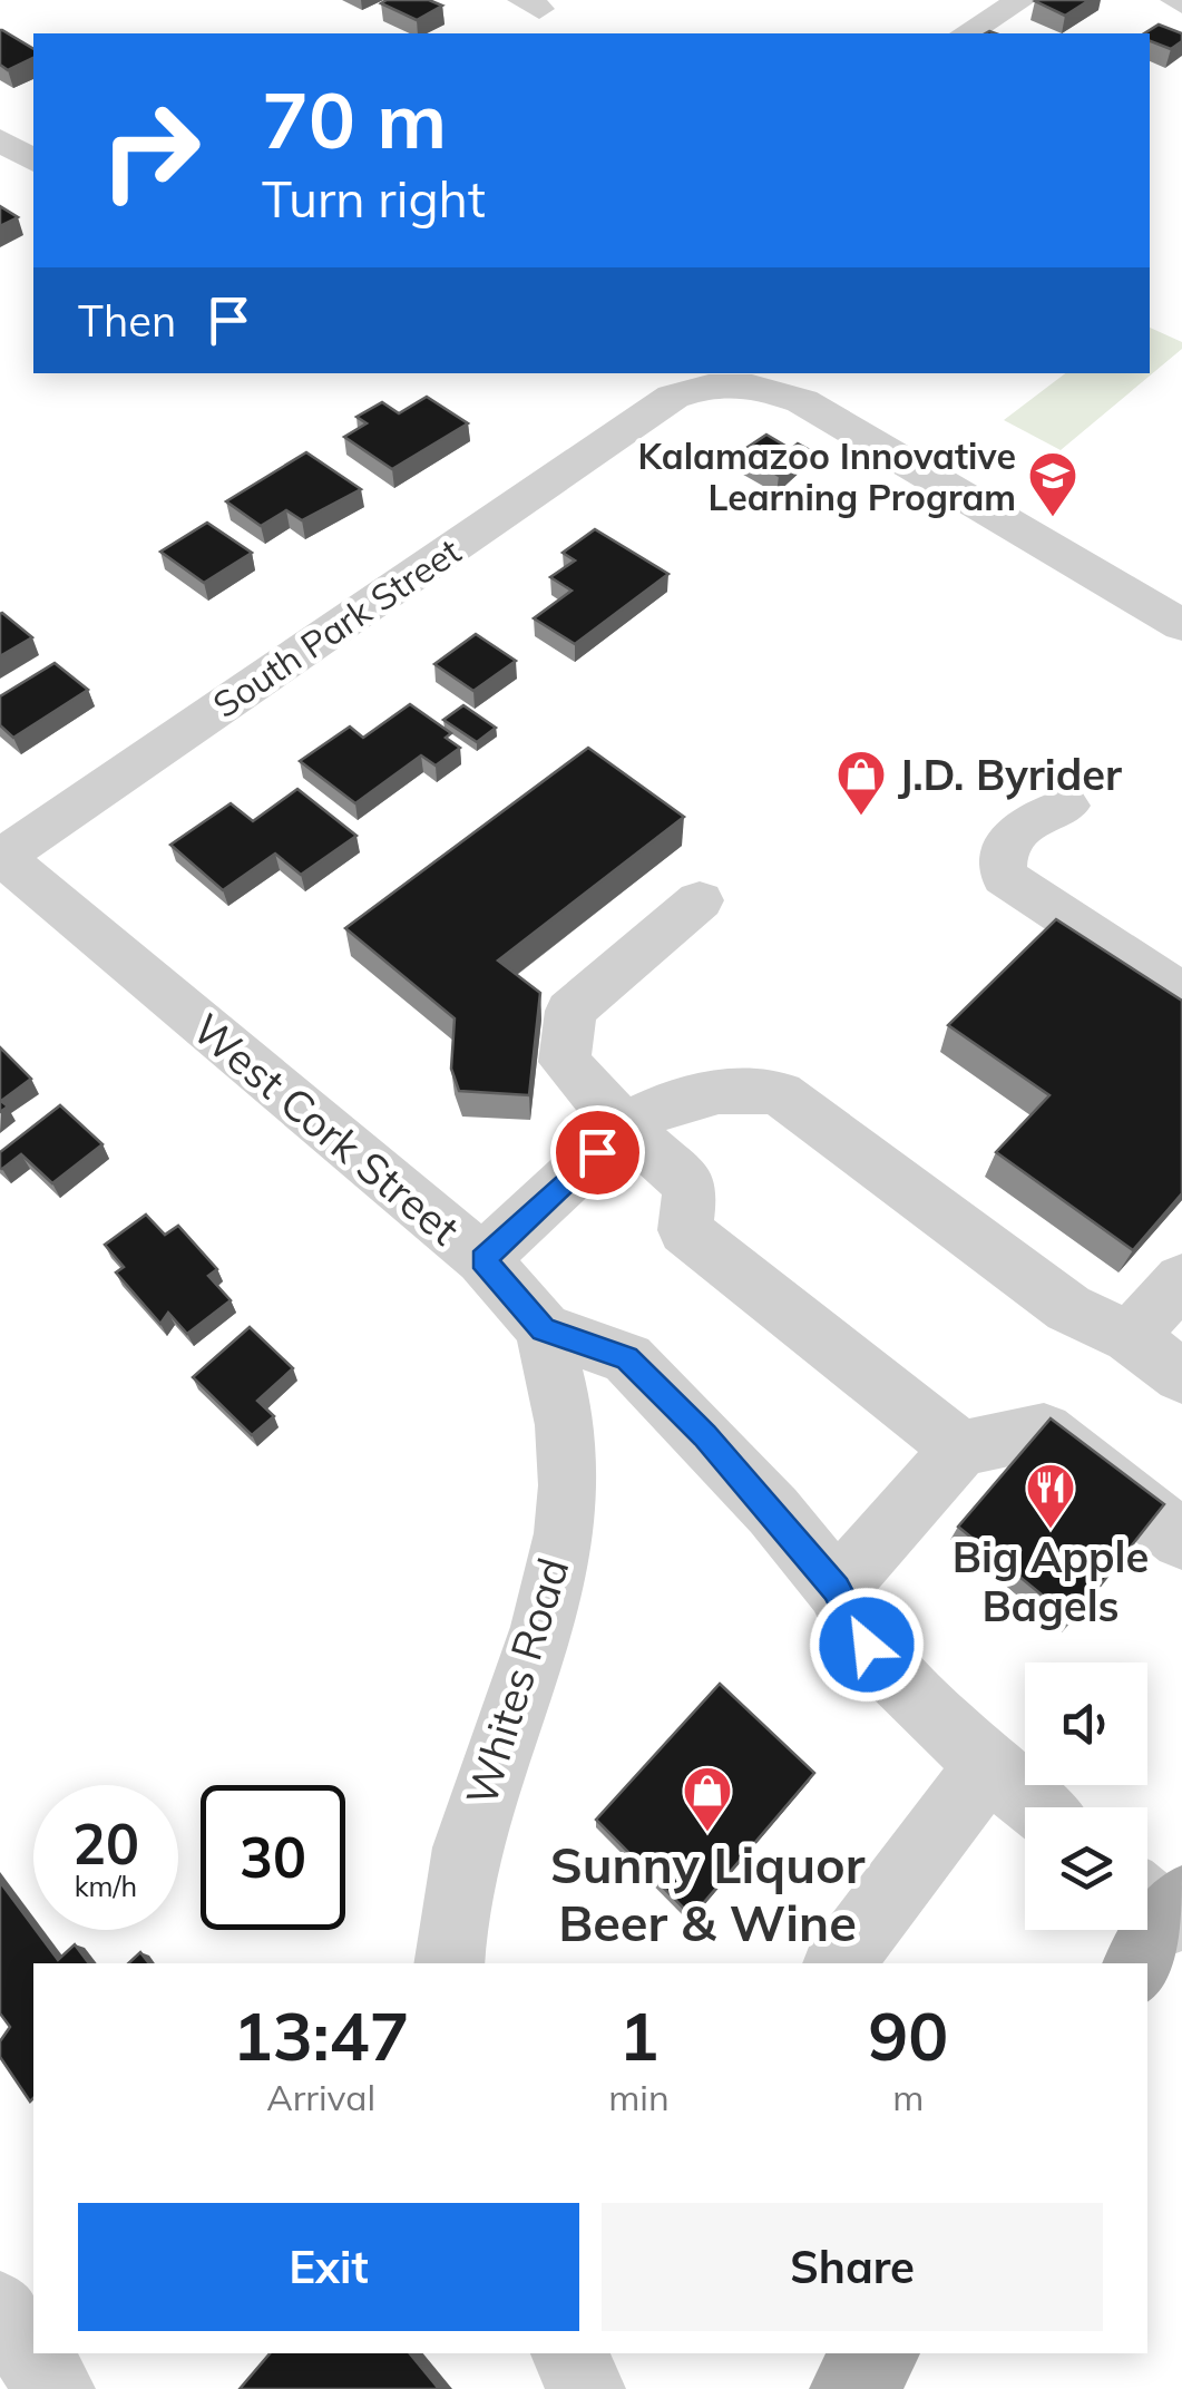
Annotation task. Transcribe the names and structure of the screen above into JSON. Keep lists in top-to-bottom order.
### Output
{
  "streets": {
    "street": ["South Park Street", "West Cork Street", "Whites Road"]
  },
  "crossings": [
    ["South Park Street", "West Cork Street"],
    ["West Cork Street", "Whites Road"]
  ],
  "places": {
    "school or university": ["Kalamazoo Innovative Learning Program"],
    "shop": ["J.D. Byrider", "Sunny Liquor Beer & Wine"],
    "restaurant": ["Big Apple Bagels"]
  },
  "page": {
    "turn": ["70 m", "Turn right"],
    "then": "Then",
    "speed": "20 km/h",
    "limit": "30",
    "eta": [
      "13:47",
      "Arrival",
      "1",
      "min",
      "90",
      "m"
    ],
    "buttons": ["Exit", "Share"]
  }
}
